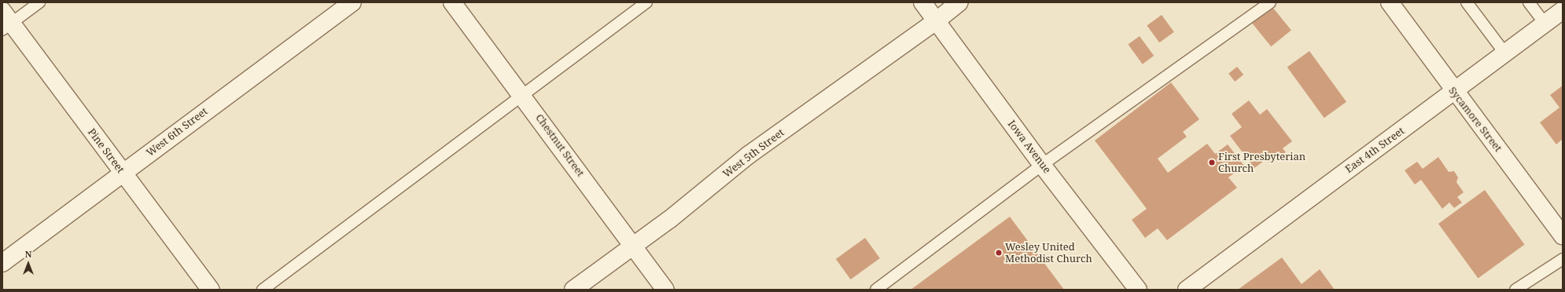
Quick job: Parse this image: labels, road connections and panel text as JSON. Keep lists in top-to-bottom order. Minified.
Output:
{"streets":{"street":["Sycamore Street","West 6th Street","Chestnut Street","Iowa Avenue","East 4th Street","Pine Street","West 5th Street"]},"crossings":[["Sycamore Street","East 4th Street"],["West 6th Street","Pine Street"],["Chestnut Street","West 5th Street"],["Iowa Avenue","West 5th Street"]],"places":["First Presbyterian Church","Wesley United Methodist Church"],"north":"top"}
